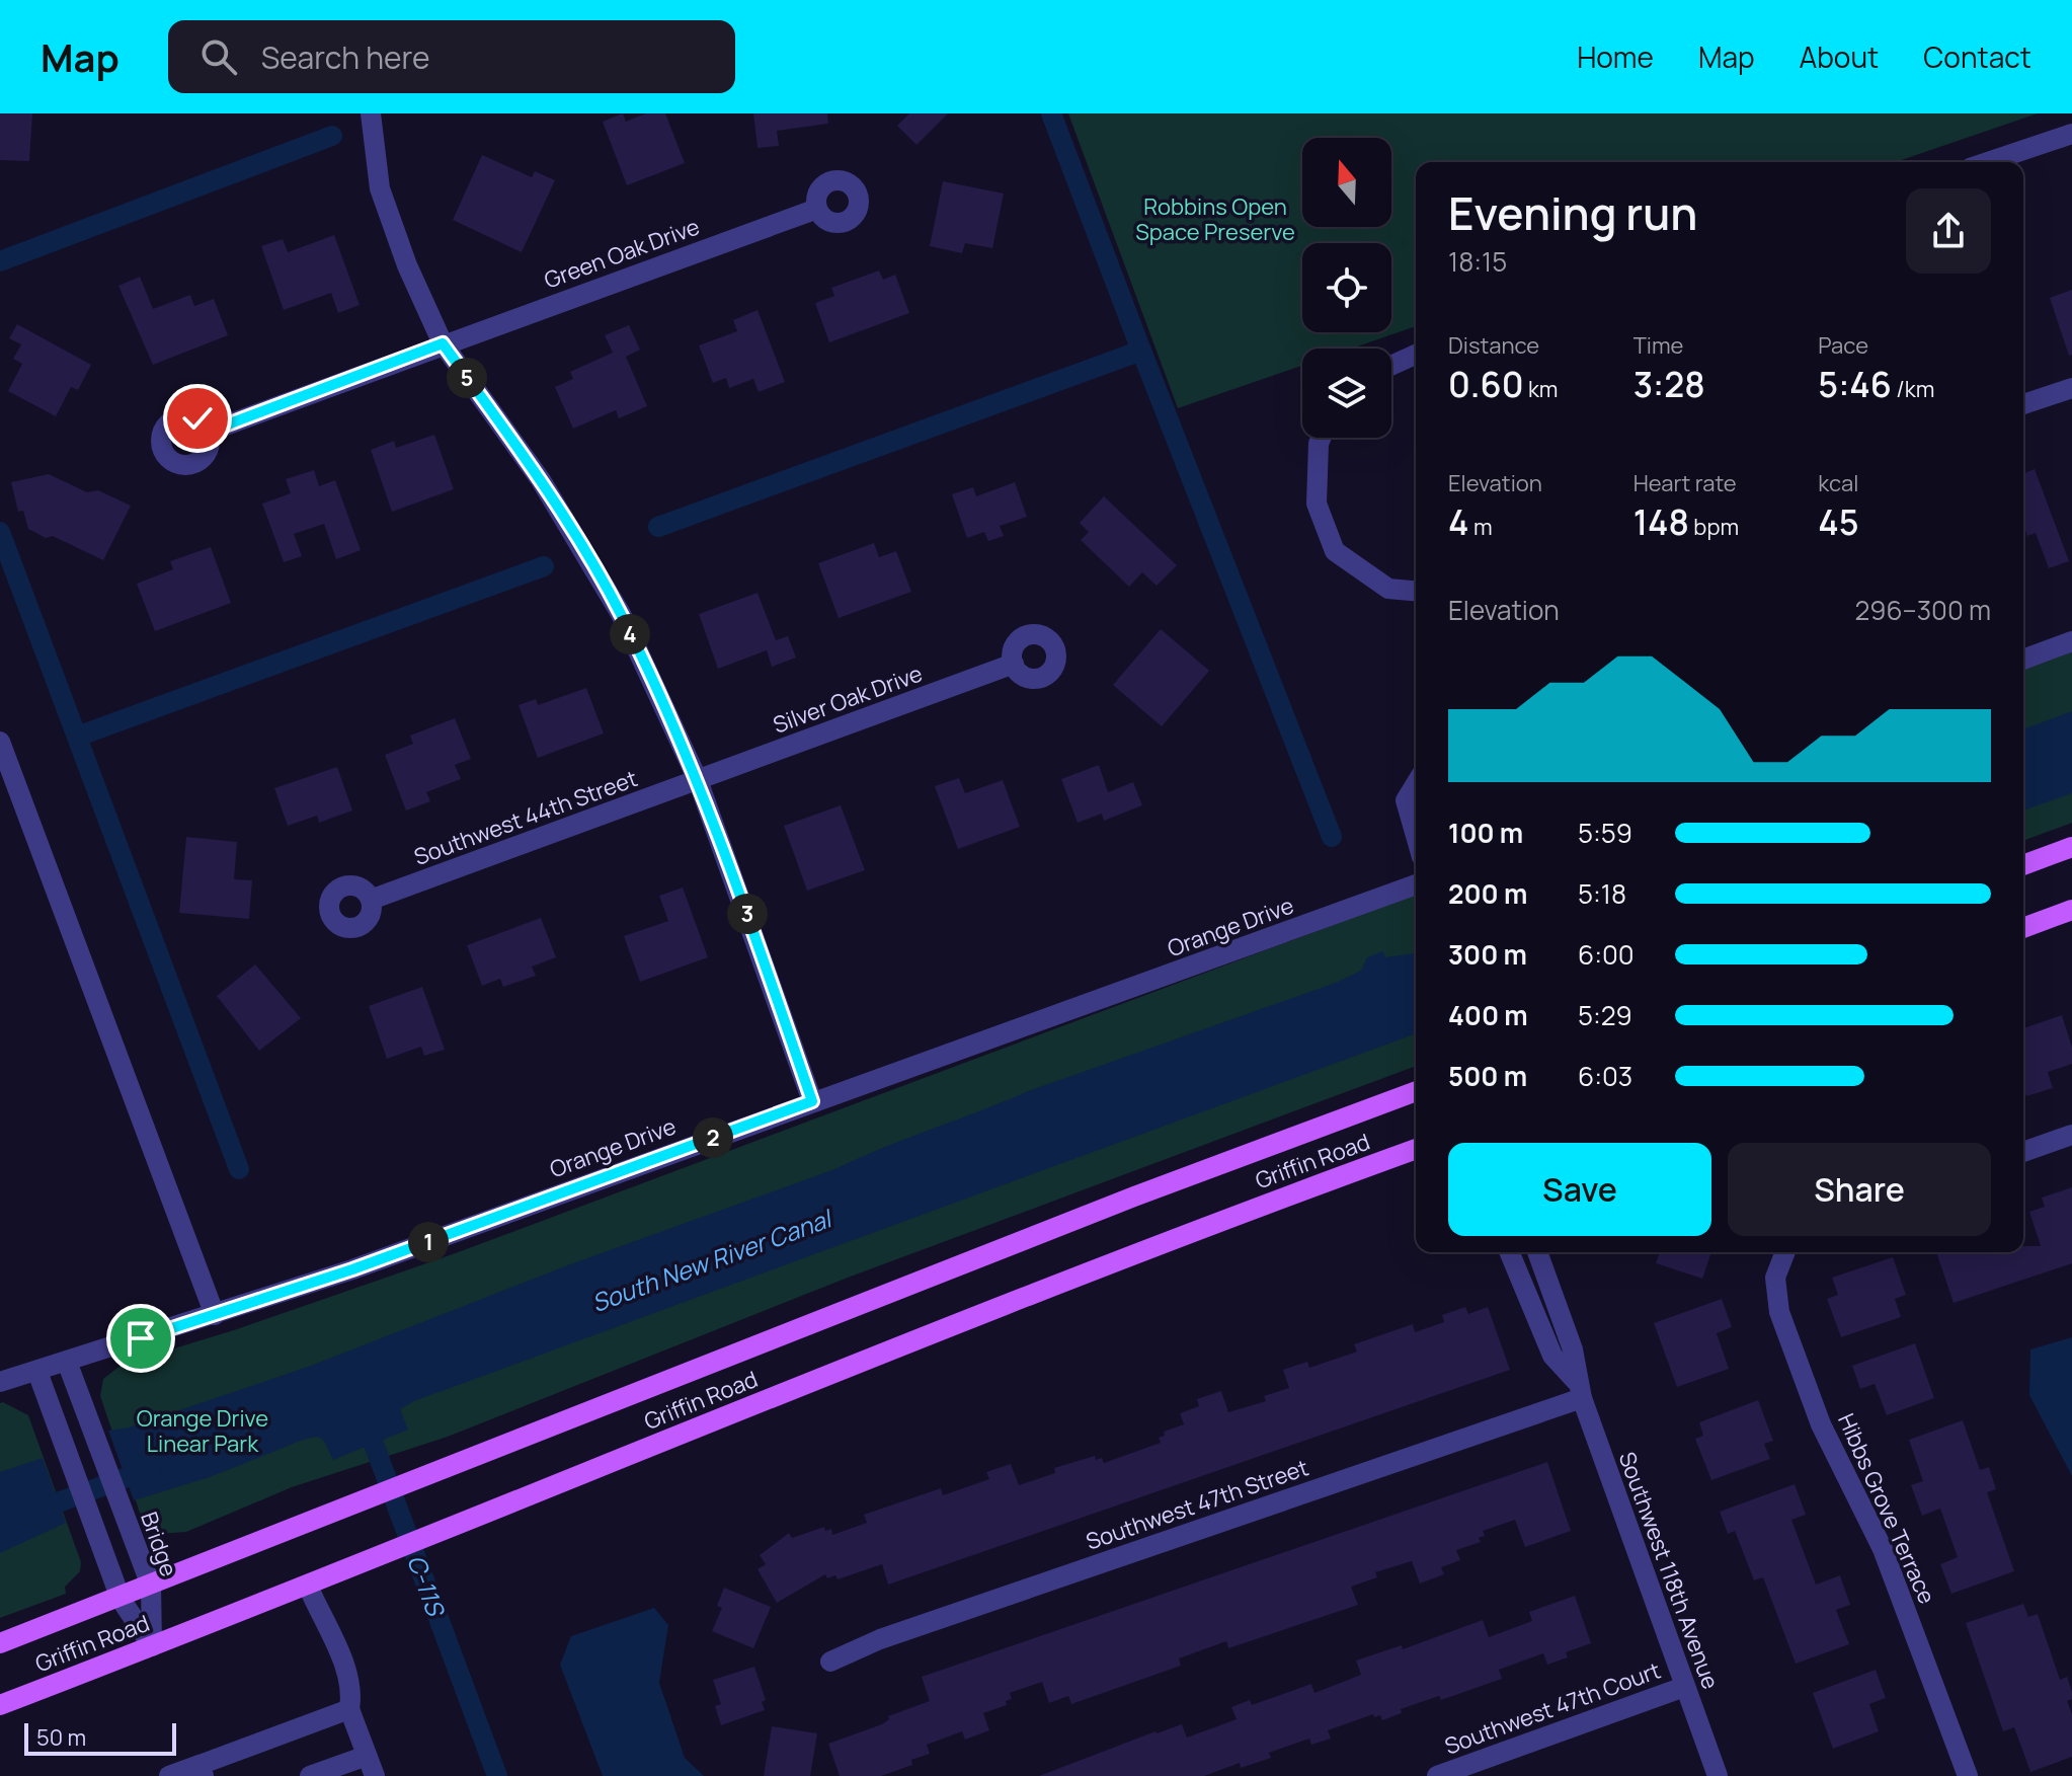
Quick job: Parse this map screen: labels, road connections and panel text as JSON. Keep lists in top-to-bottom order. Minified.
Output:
{"streets":{"main road":["Griffin Road"],"street":["Green Oak Drive","Silver Oak Drive","Southwest 44th Street","Orange Drive","Southwest 47th Street","Hibbs Grove Terrace","Bridge","Southwest 118th Avenue","Southwest 47th Court"]},"crossings":[["Silver Oak Drive","Southwest 44th Street"],["Orange Drive","Bridge"],["Griffin Road","Bridge"],["Southwest 47th Street","Southwest 118th Avenue"],["Southwest 118th Avenue","Southwest 47th Court"]],"water":["South New River Canal","C-11S"],"parks":["Robbins Open Space Preserve","Orange Drive Linear Park"],"scale_bar":"50 m","north":"top","page":{"header":"Map","search":"Search here","nav":["Home","Map","About","Contact"],"heading":["Evening run","18:15"],"stats":[["Distance","0.60 km"],["Time","3:28"],["Pace","5:46 /km"],["Elevation","4 m"],["Heart rate","148 bpm"],["kcal","45"]],"pins":["5","4","3","2","1"],"chart":["Elevation","296–300 m"],"list":[{"name":"100 m","note":"5:59"},{"name":"200 m","note":"5:18"},{"name":"300 m","note":"6:00"},{"name":"400 m","note":"5:29"},{"name":"500 m","note":"6:03"}],"buttons":["Save","Share"],"scale":"50 m"}}
